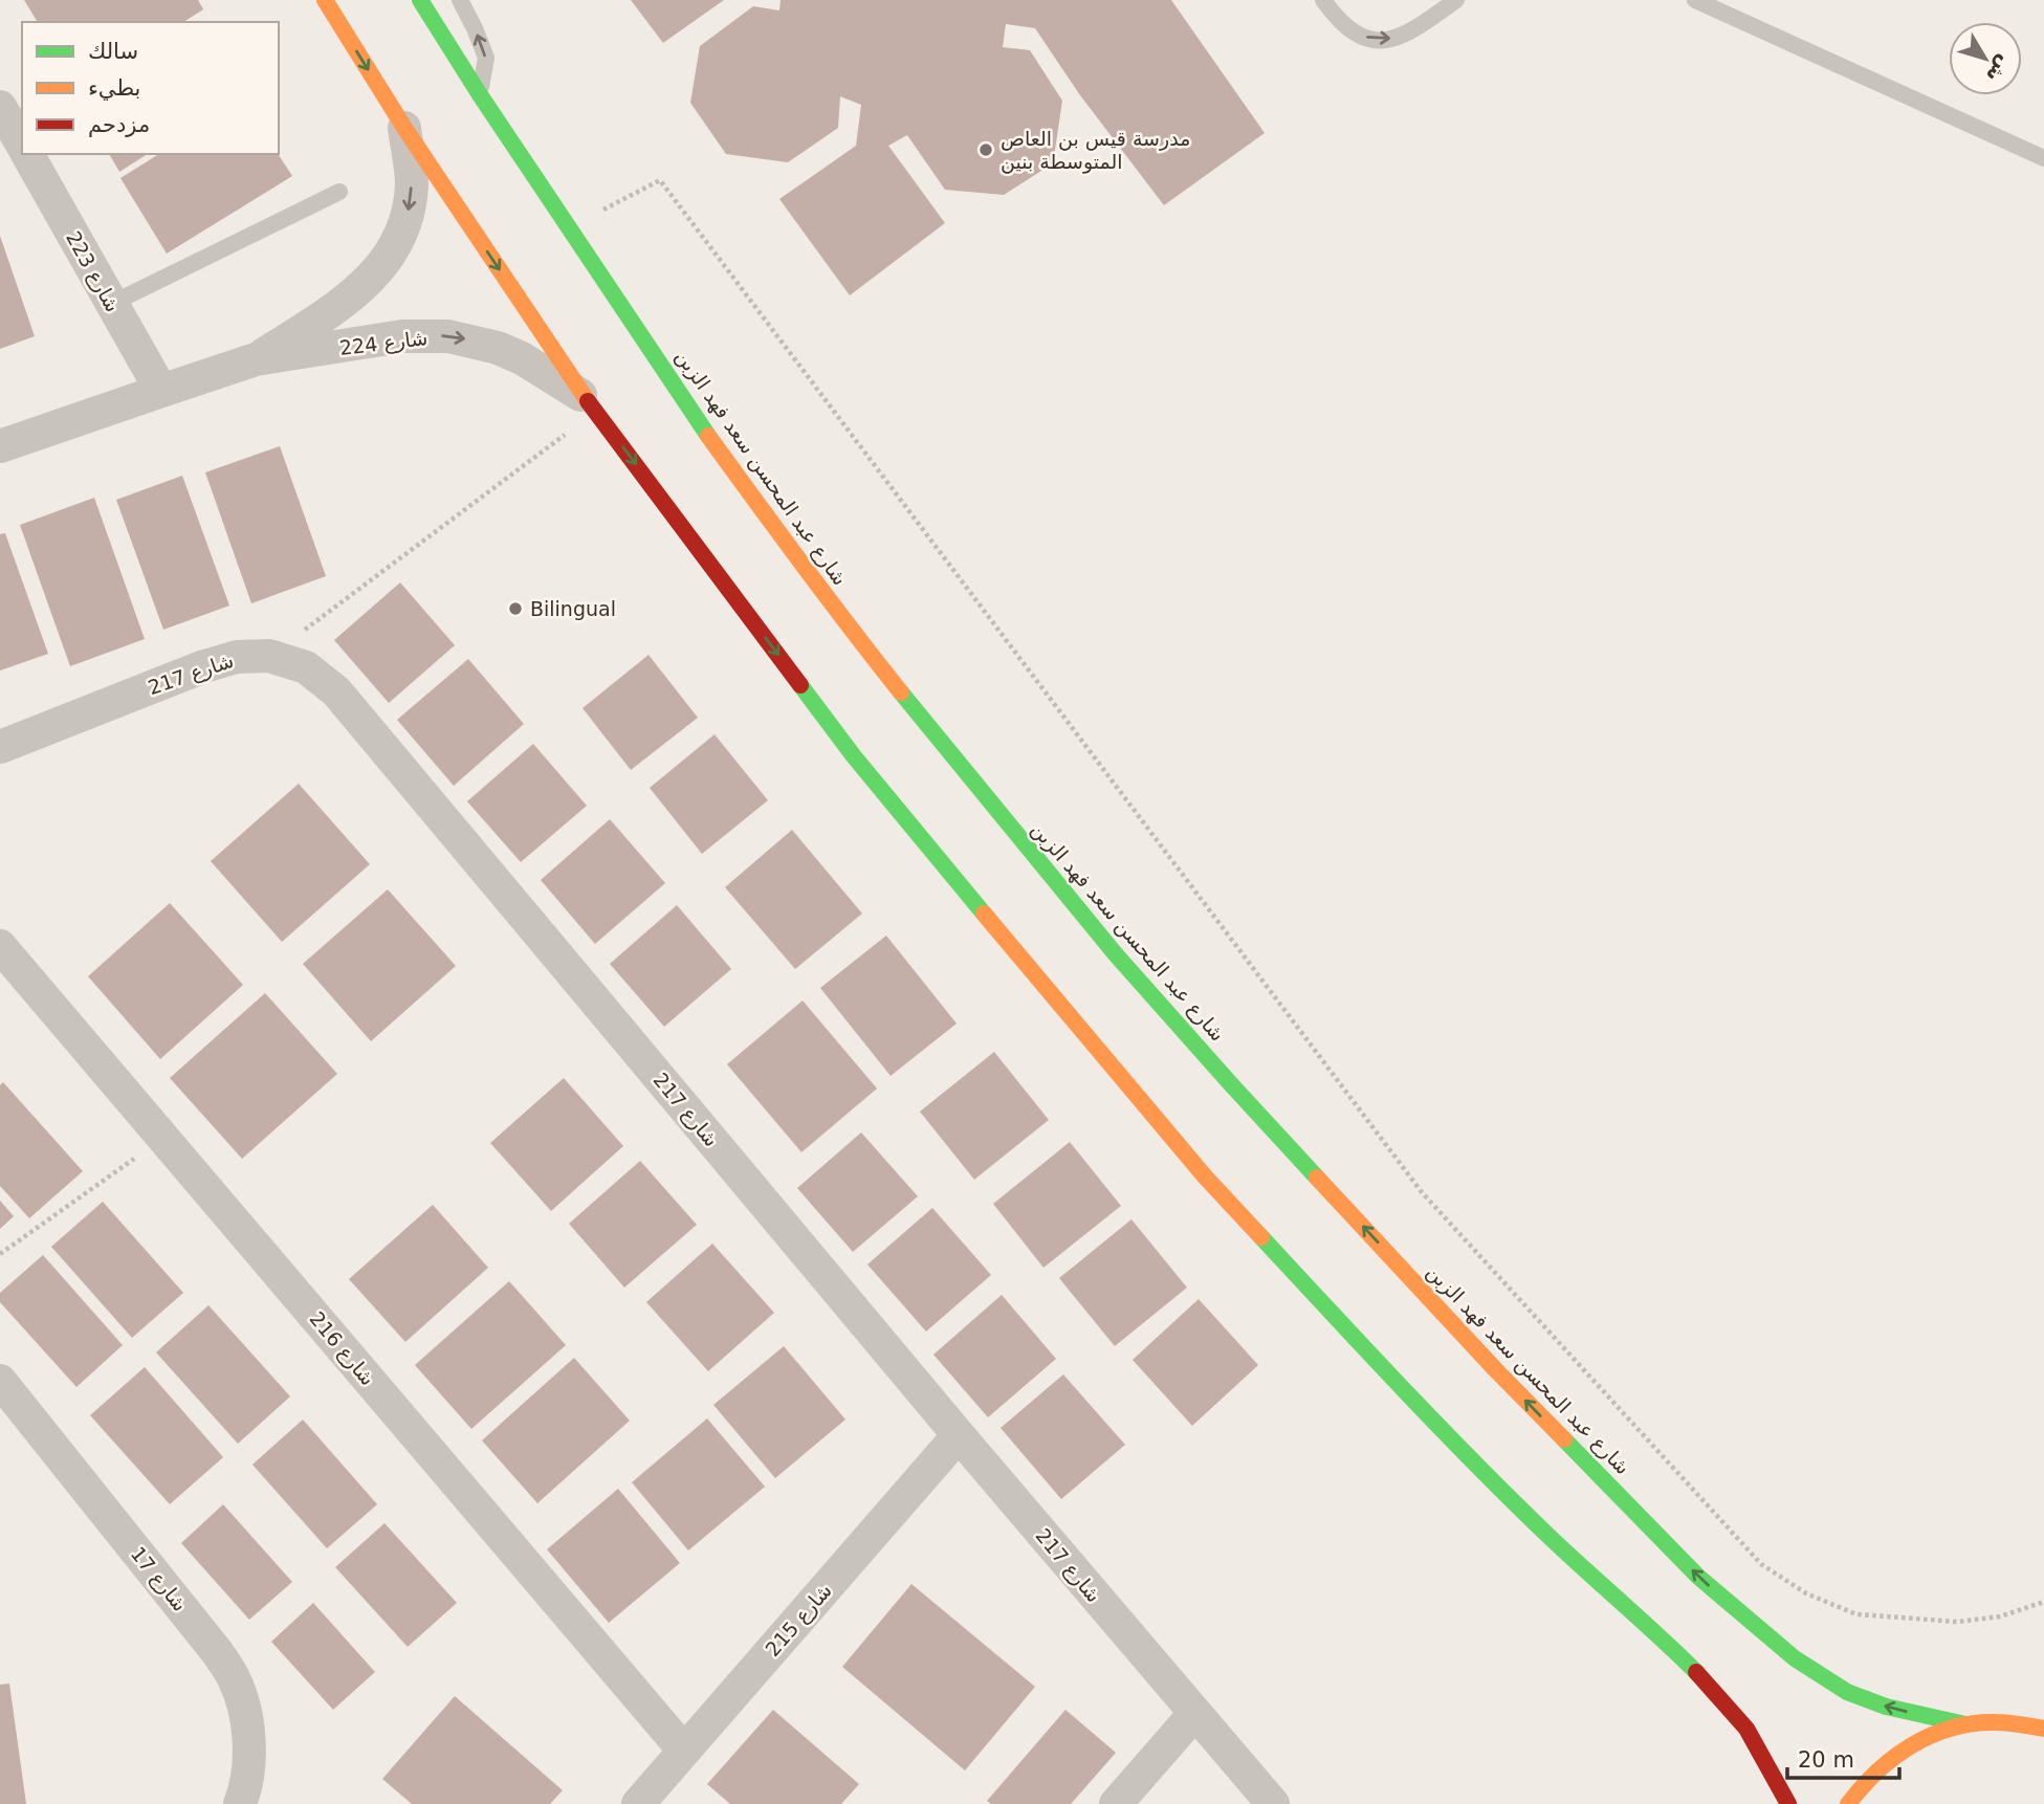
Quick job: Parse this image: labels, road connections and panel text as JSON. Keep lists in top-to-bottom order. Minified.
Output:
{"streets":{"street":["شارع 223","شارع 224","شارع عبد المحسن سعد فهد الزبن","شارع 217","شارع 216","شارع 17","شارع 215"]},"crossings":[["شارع 223","شارع 224"],["شارع 217","شارع 215"],["شارع 216","شارع 215"]],"places":["مدرسة قيس بن العاص المتوسطة بنين","Bilingual"],"legend":["سالك","بطيء","مزدحم"],"scale_bar":"20 m","north":"bottom right"}
